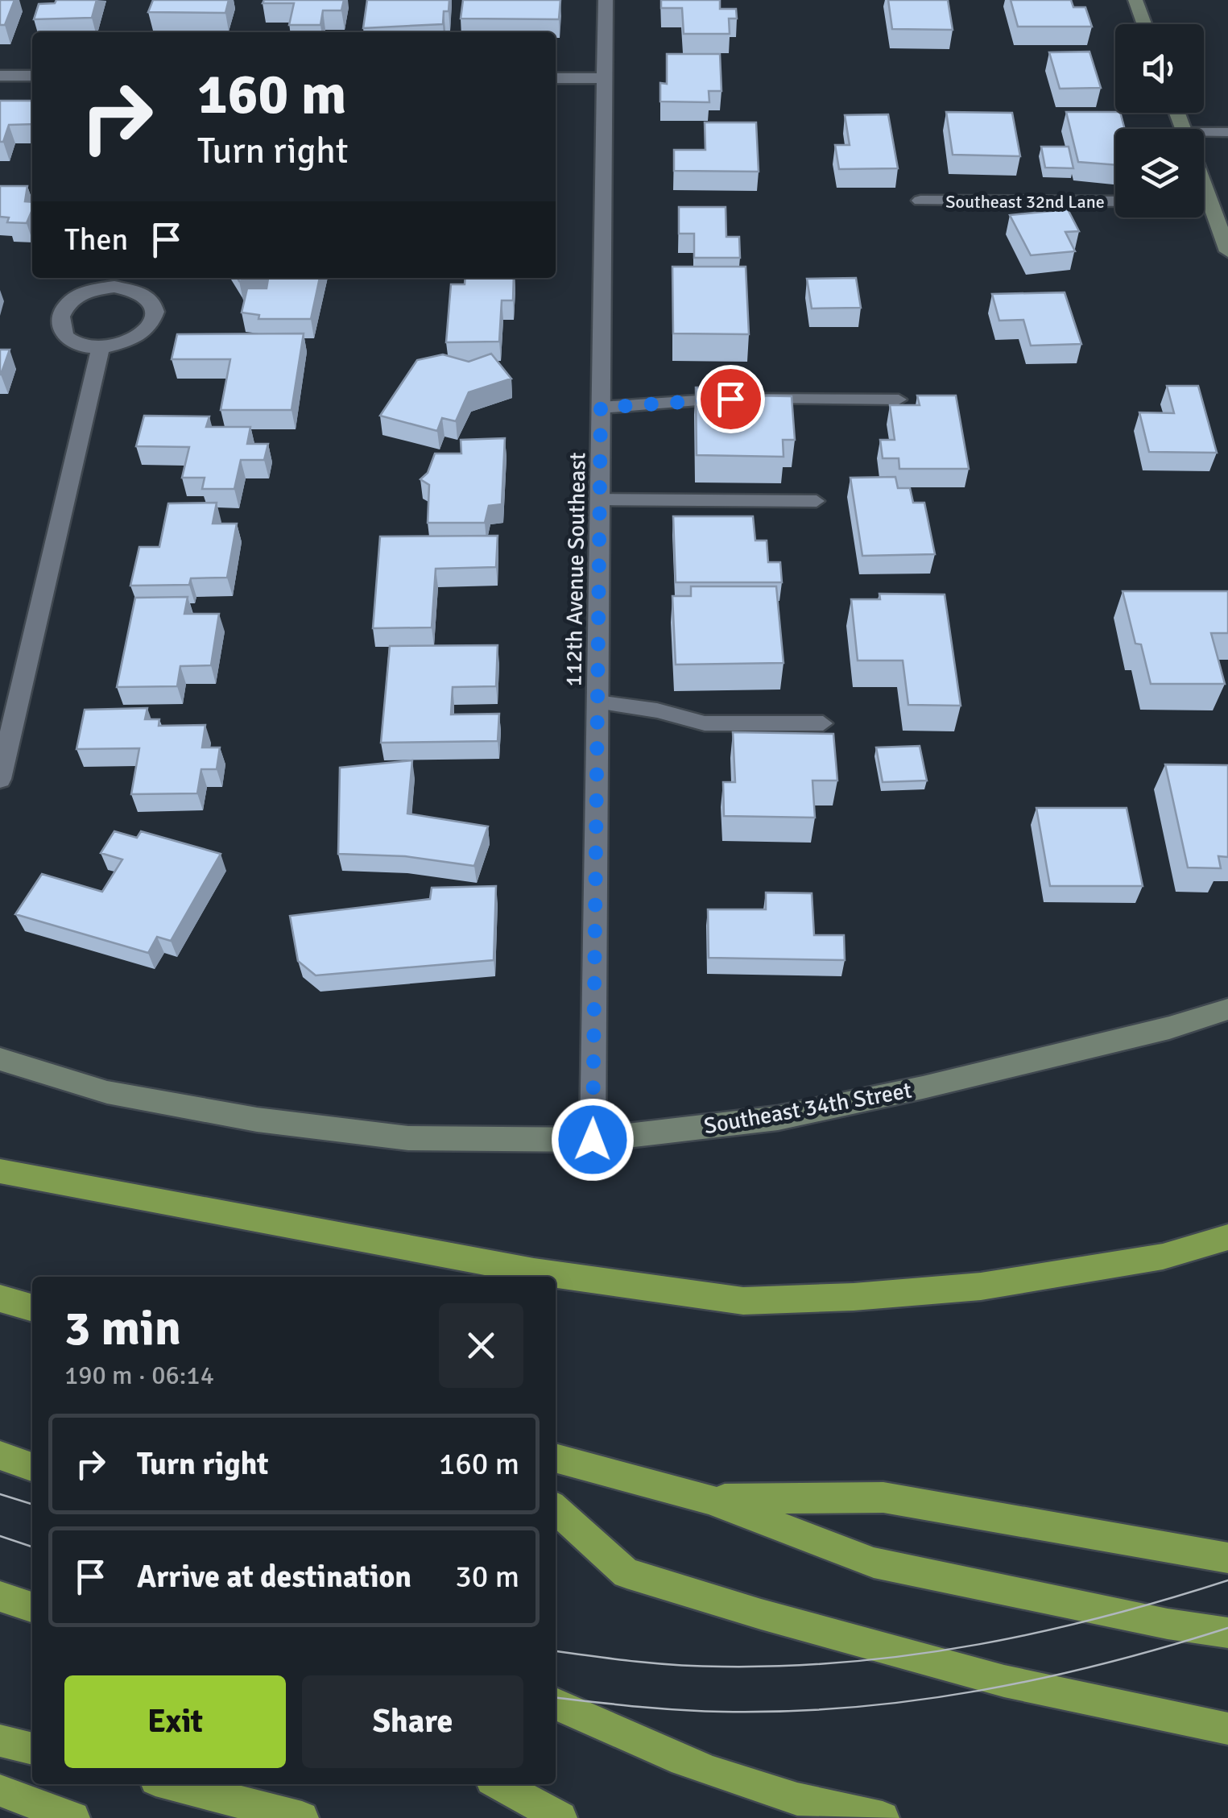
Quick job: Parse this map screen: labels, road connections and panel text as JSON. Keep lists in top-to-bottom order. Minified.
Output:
{"streets":{"street":["Southeast 32nd Lane","112th Avenue Southeast","Southeast 34th Street"]},"crossings":[["112th Avenue Southeast","Southeast 34th Street"]],"page":{"turn":["160 m","Turn right"],"then":"Then","heading":["3 min","190 m · 06:14"],"list":[{"name":"Turn right","value":"160 m"},{"name":"Arrive at destination","value":"30 m"}],"buttons":["Exit","Share"]}}
